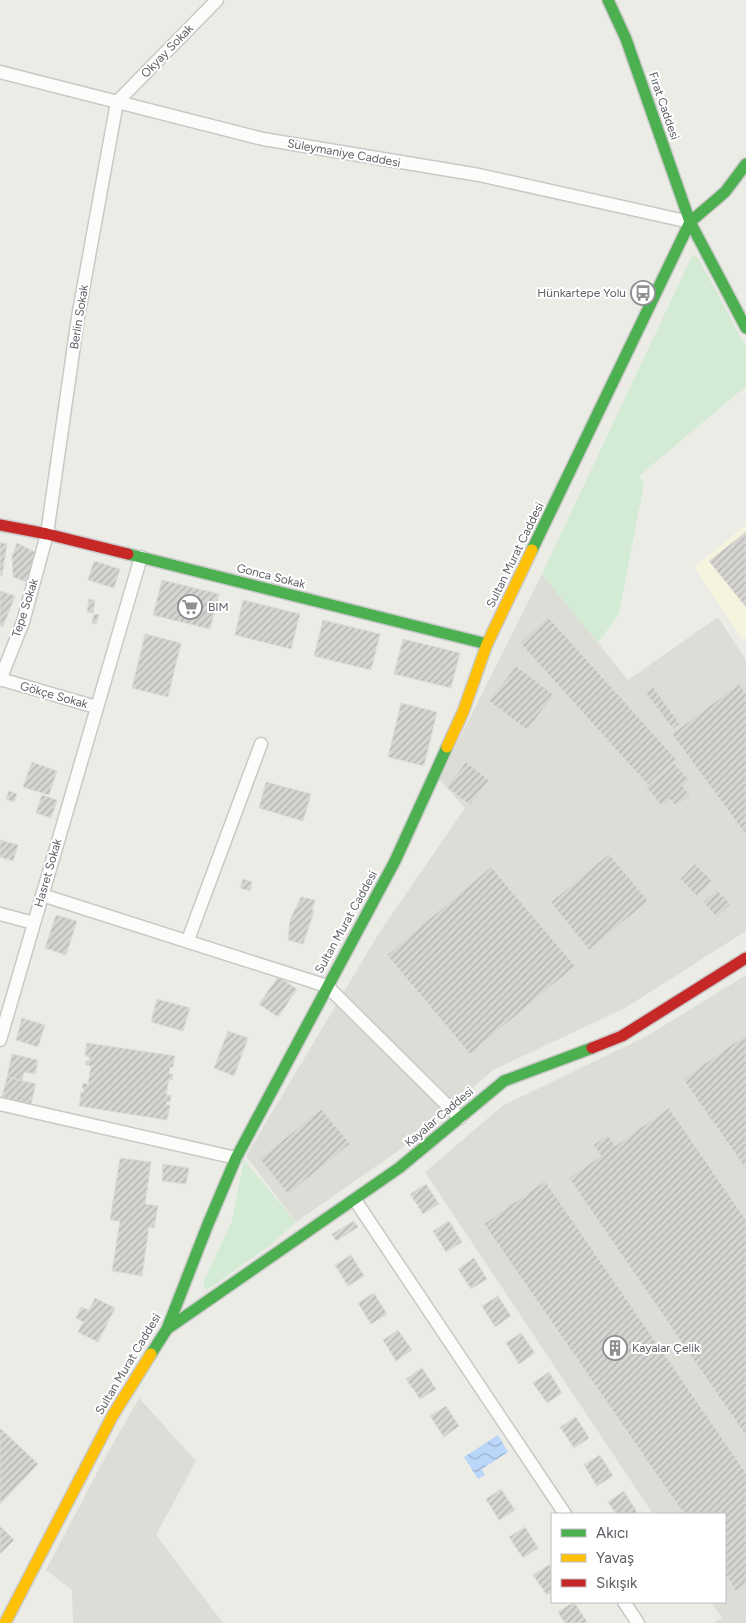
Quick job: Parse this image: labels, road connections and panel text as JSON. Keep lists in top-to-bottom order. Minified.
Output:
{"streets":{"street":["Okyay Sokak","Fırat Caddesi","Süleymaniye Caddesi","Berlin Sokak","Sultan Murat Caddesi","Gonca Sokak","Tepe Sokak","Gökçe Sokak","Hasret Sokak","Kayalar Caddesi"]},"crossings":[["Okyay Sokak","Süleymaniye Caddesi"],["Okyay Sokak","Berlin Sokak"],["Fırat Caddesi","Süleymaniye Caddesi"],["Fırat Caddesi","Sultan Murat Caddesi"],["Süleymaniye Caddesi","Berlin Sokak"],["Süleymaniye Caddesi","Sultan Murat Caddesi"],["Berlin Sokak","Gonca Sokak"],["Berlin Sokak","Tepe Sokak"],["Sultan Murat Caddesi","Gonca Sokak"],["Sultan Murat Caddesi","Kayalar Caddesi"],["Gonca Sokak","Tepe Sokak"],["Gonca Sokak","Hasret Sokak"],["Tepe Sokak","Gökçe Sokak"],["Gökçe Sokak","Hasret Sokak"]],"places":{"bus stop":["Hünkartepe Yolu"],"supermarket":["BIM"],"building":["Kayalar Çelik"]},"legend":["Akıcı","Yavaş","Sıkışık"]}
